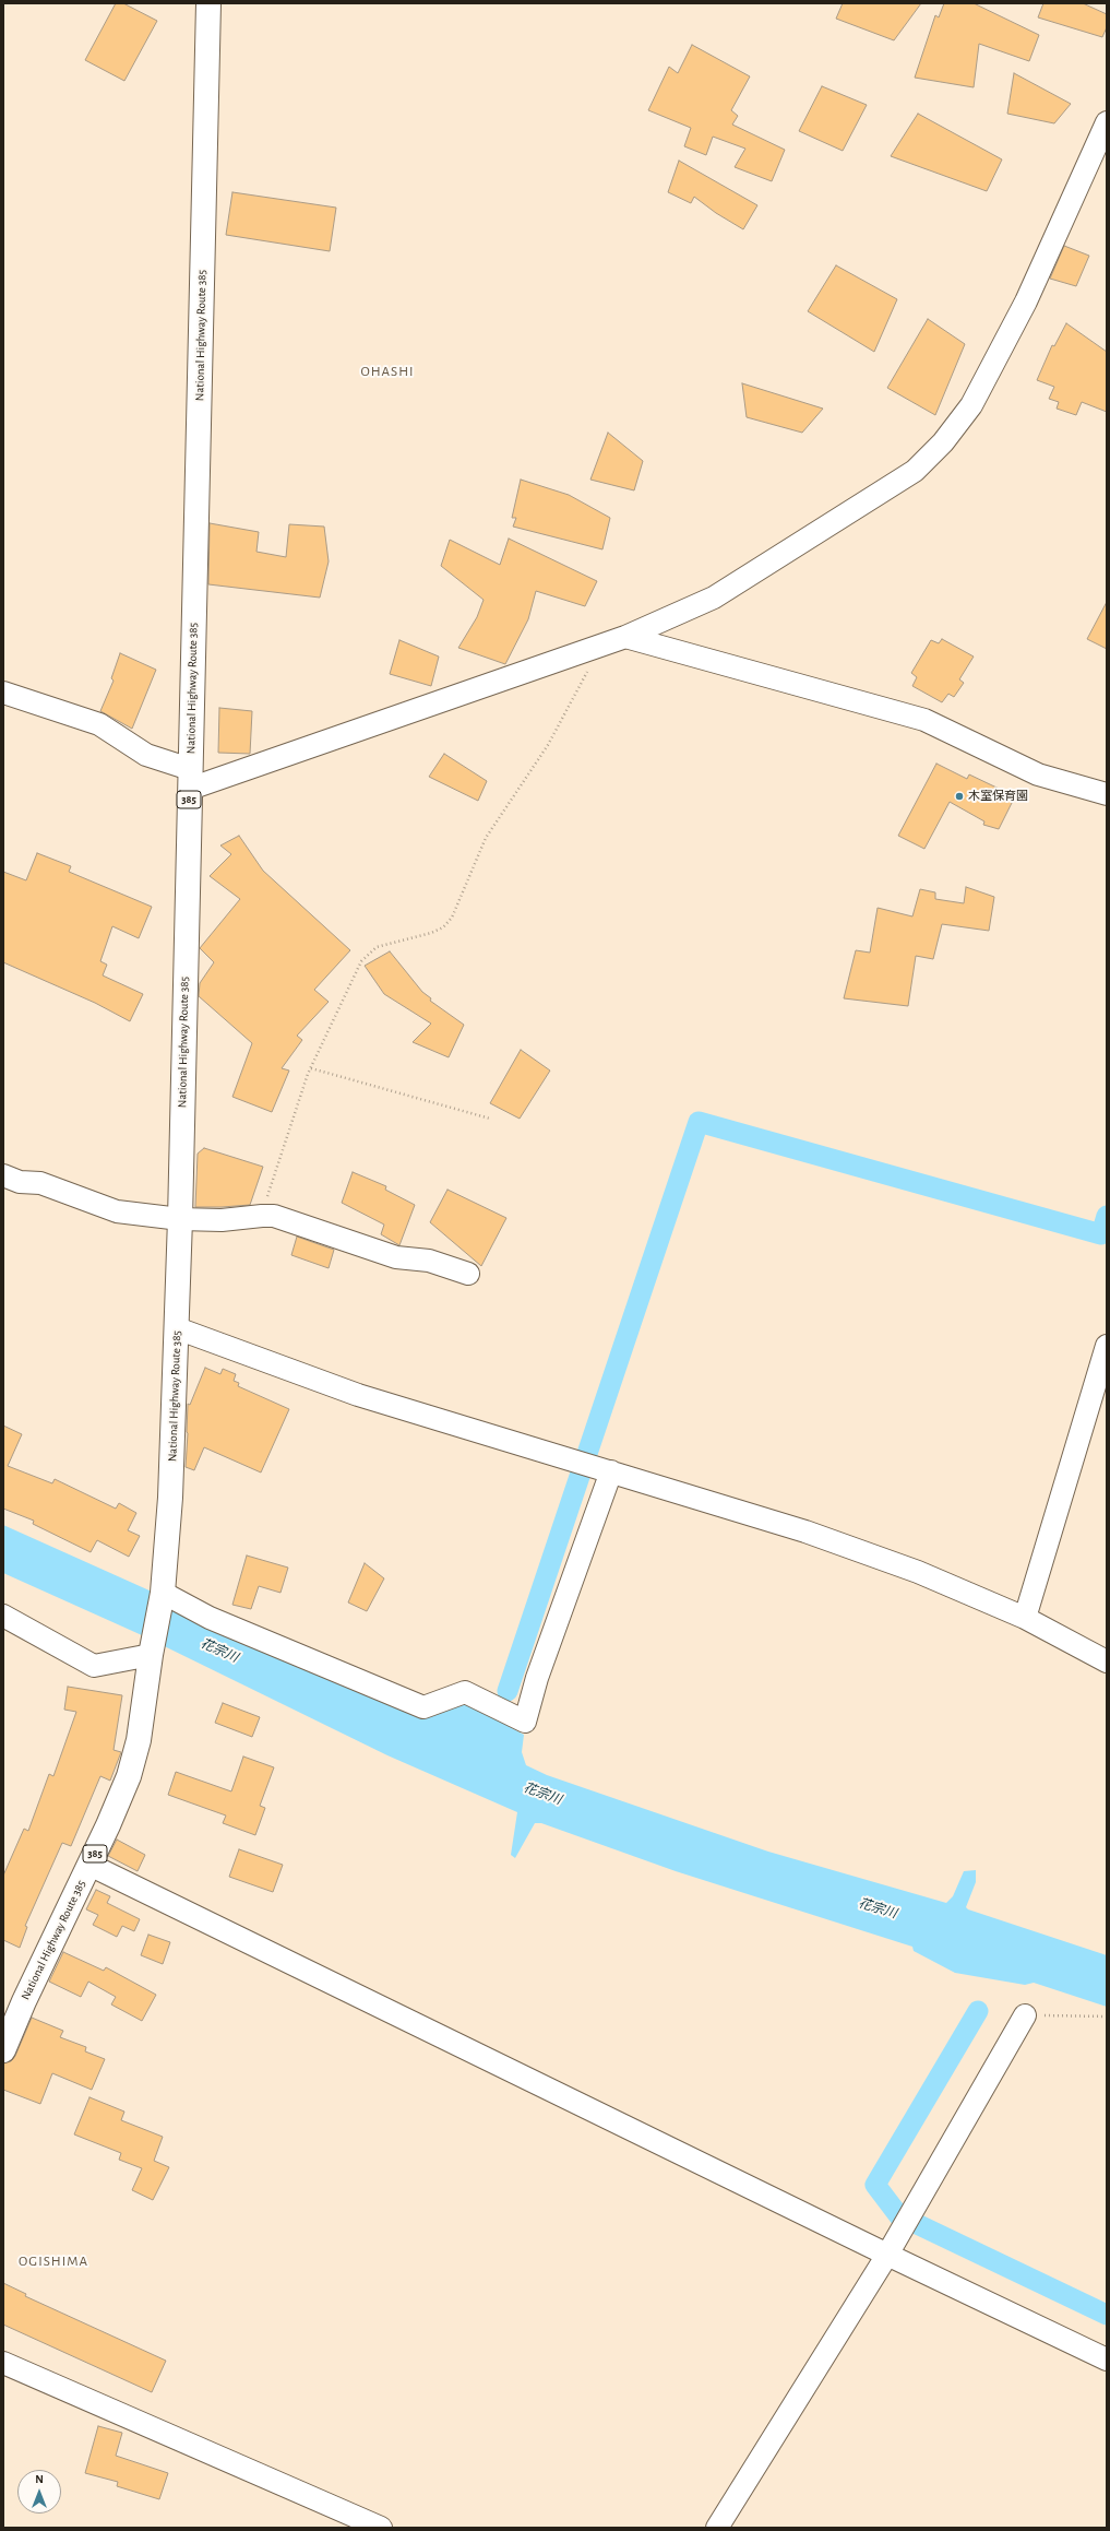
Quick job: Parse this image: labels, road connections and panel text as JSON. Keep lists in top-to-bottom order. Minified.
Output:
{"streets":{"highway":["National Highway Route 385","385"]},"districts":["OHASHI","OGISHIMA"],"water":["花宗川"],"places":["木室保育園"],"north":"top"}
